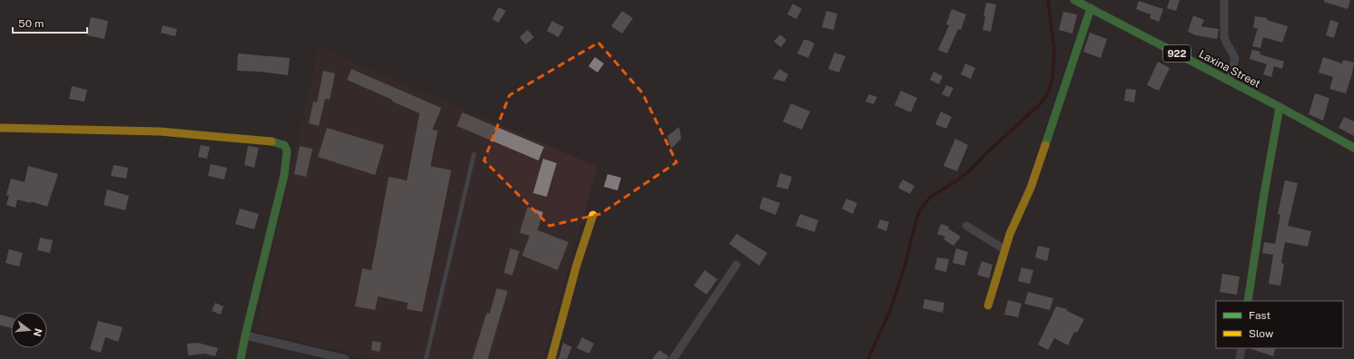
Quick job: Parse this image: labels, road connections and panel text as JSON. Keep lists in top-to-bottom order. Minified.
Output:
{"streets":{"street":["922","Laxina Street"]},"crossings":[["922","Laxina Street"]],"legend":["Fast","Slow"],"scale_bar":"50 m","north":"right"}
